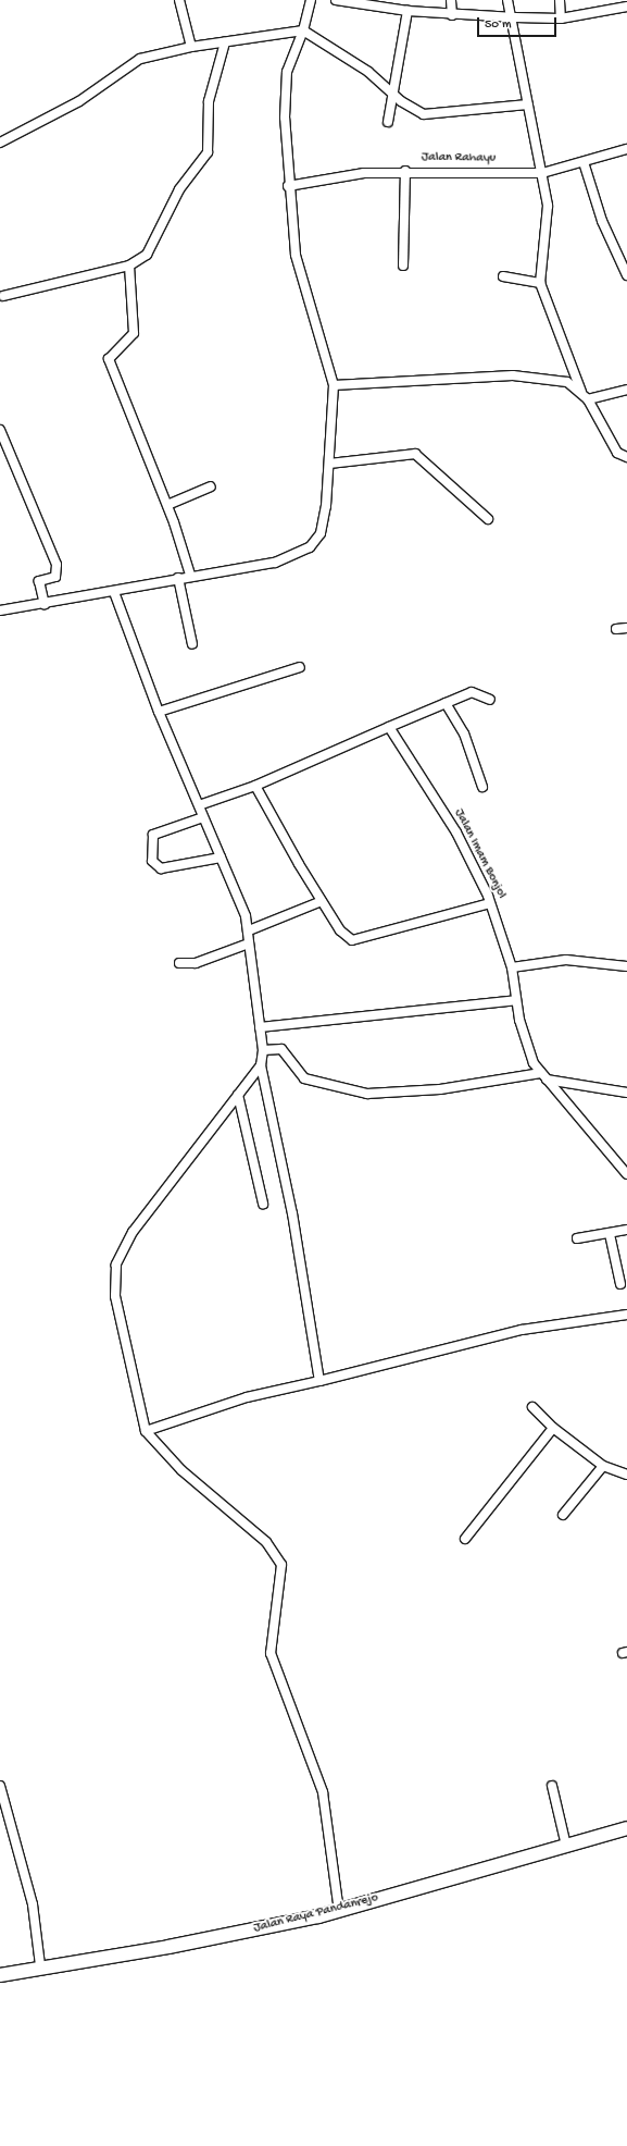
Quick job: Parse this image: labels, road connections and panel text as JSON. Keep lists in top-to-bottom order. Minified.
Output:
{"streets":{"main road":["Jalan Raya Pandanrejo"],"street":["Jalan Rahayu","Jalan Imam Bonjol"]},"scale_bar":"50 m"}
